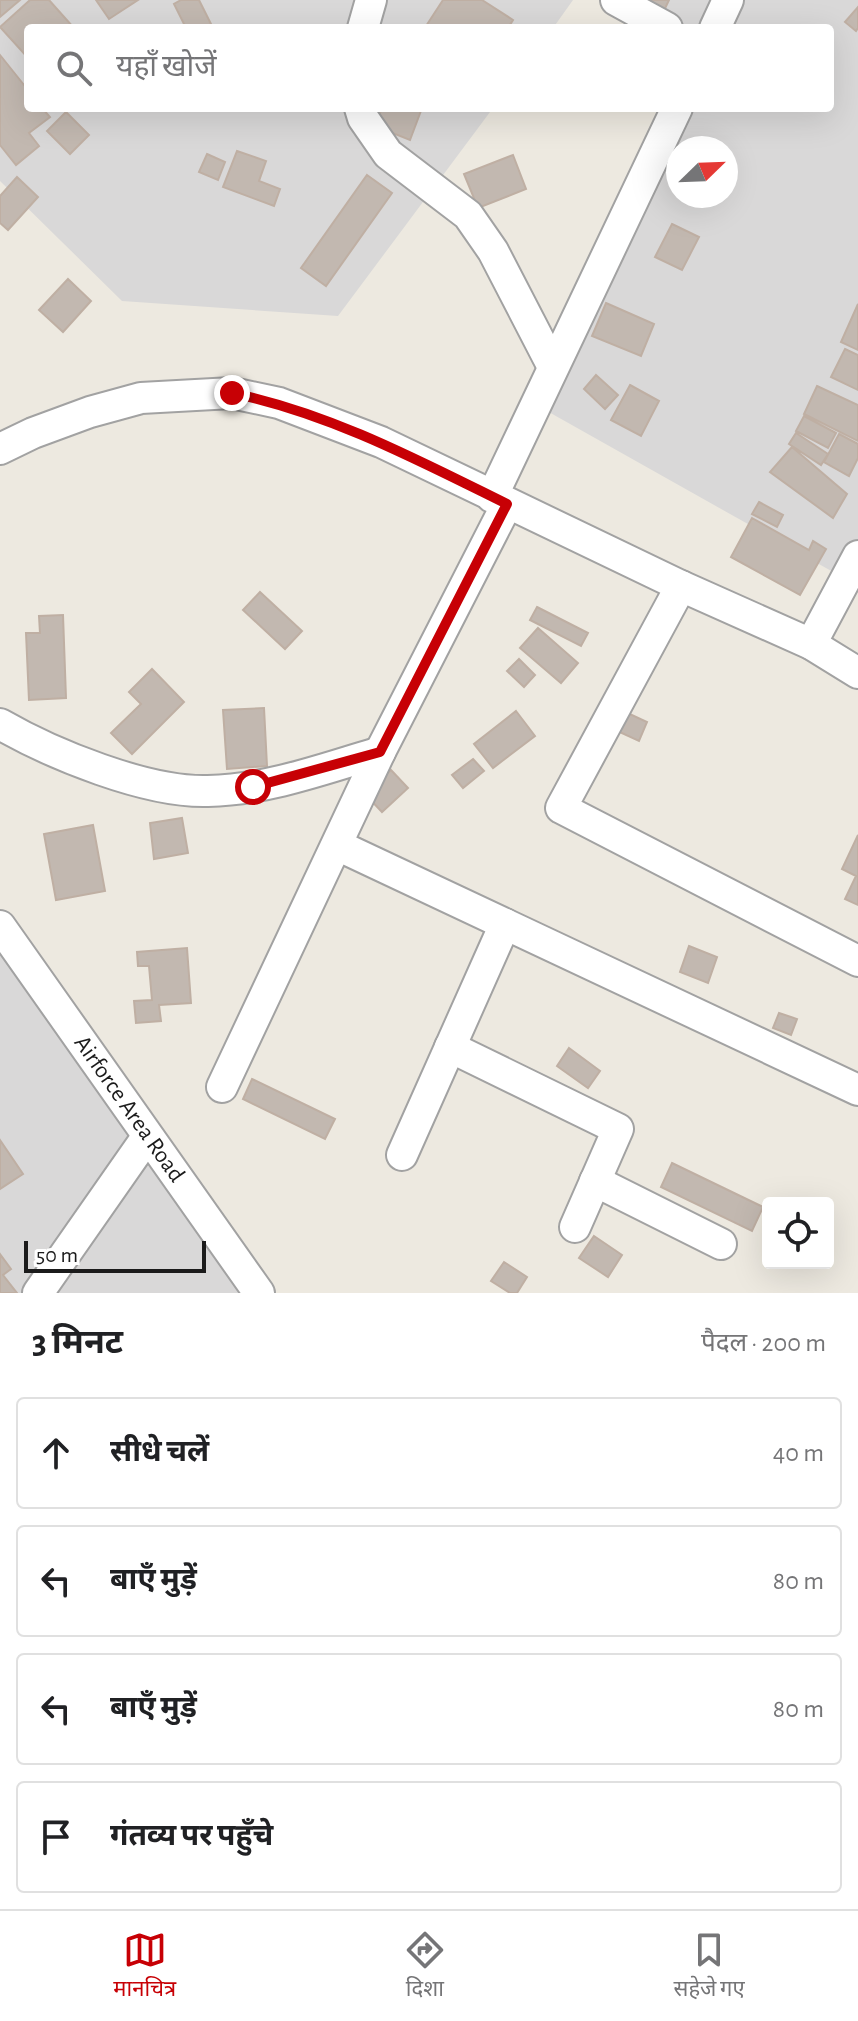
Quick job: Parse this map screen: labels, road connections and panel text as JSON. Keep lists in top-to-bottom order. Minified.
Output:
{"streets":{"street":["Airforce Area Road"]},"scale_bar":"50 m","north":"top right","page":{"search":"यहाँ खोजें","scale":"50 m","heading":["3 मिनट","पैदल · 200 m"],"list":[["सीधे चलें","40 m"],["बाएँ मुड़ें","80 m"],["बाएँ मुड़ें","80 m"],"गंतव्य पर पहुँचे"],"nav":["मानचित्र","दिशा","सहेजे गए"]}}
